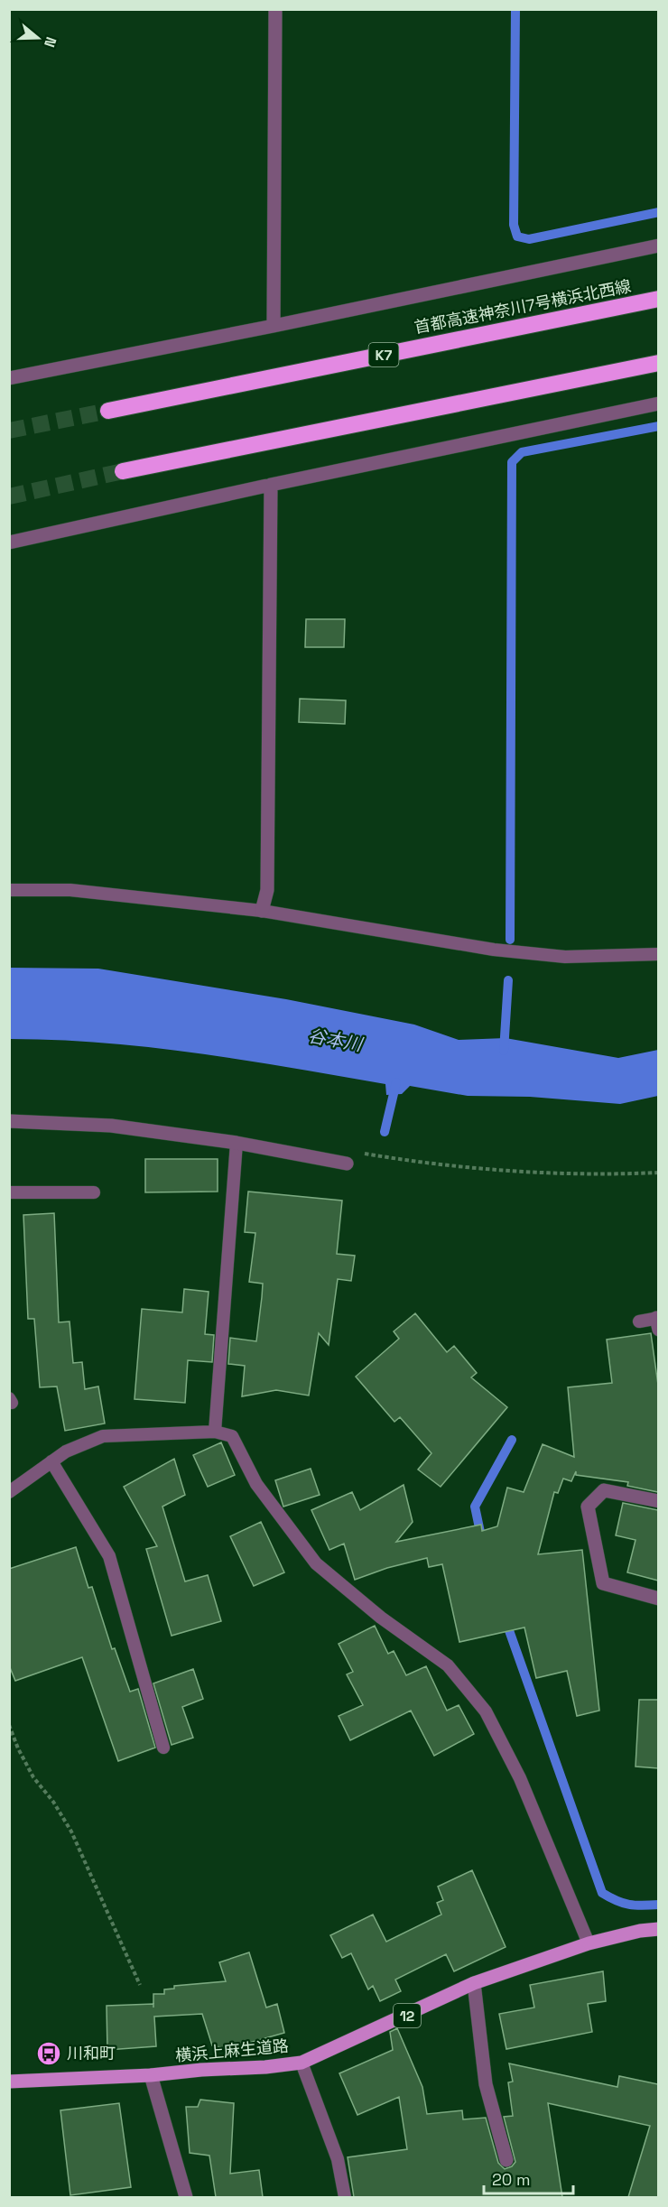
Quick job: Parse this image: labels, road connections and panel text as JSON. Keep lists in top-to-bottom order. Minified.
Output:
{"streets":{"highway":["首都高速神奈川7号横浜北西線","K7"],"main road":["12","横浜上麻生道路"]},"water":["谷本川"],"places":{"bus stop":["川和町"]},"scale_bar":"20 m","north":"right"}
